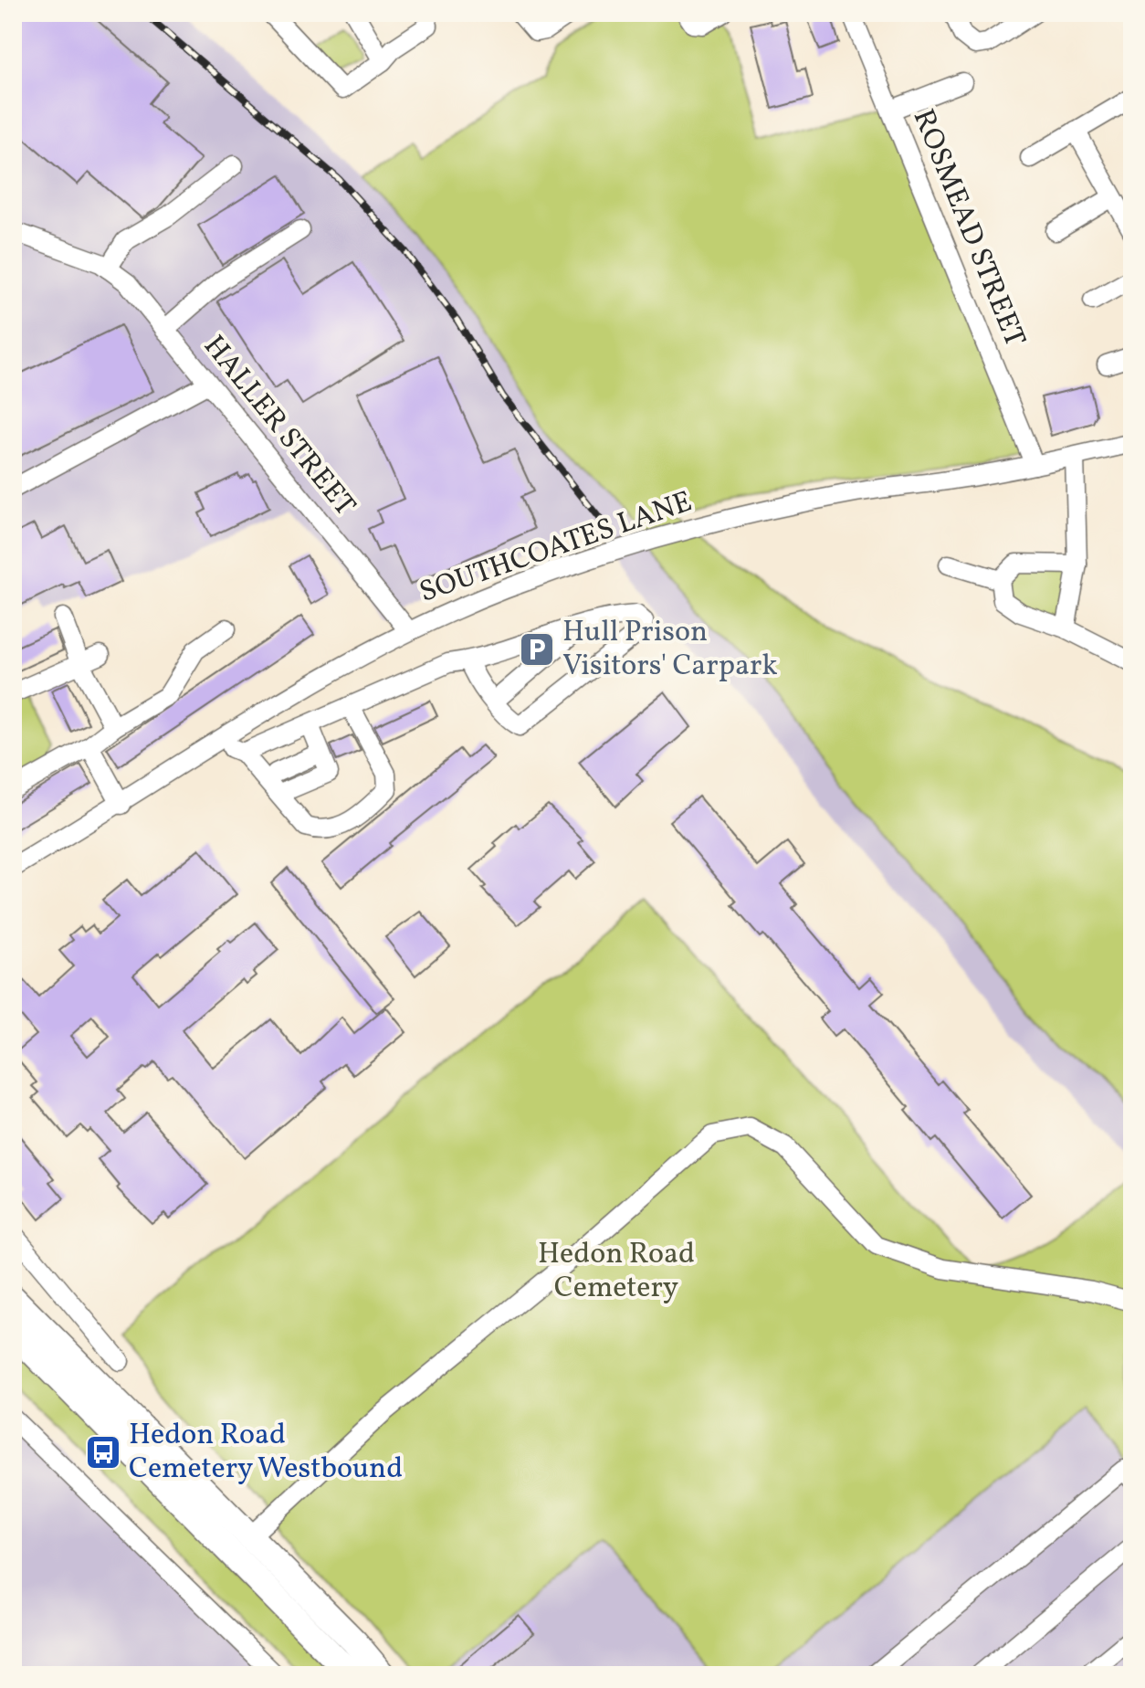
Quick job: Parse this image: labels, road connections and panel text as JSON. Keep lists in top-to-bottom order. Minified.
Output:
{"streets":{"street":["ROSMEAD STREET","HALLER STREET","SOUTHCOATES LANE"]},"crossings":[["ROSMEAD STREET","SOUTHCOATES LANE"],["HALLER STREET","SOUTHCOATES LANE"]],"parks":["Hedon Road Cemetery"],"places":{"parking":["Hull Prison Visitors' Carpark"],"bus stop":["Hedon Road Cemetery Westbound"]}}
